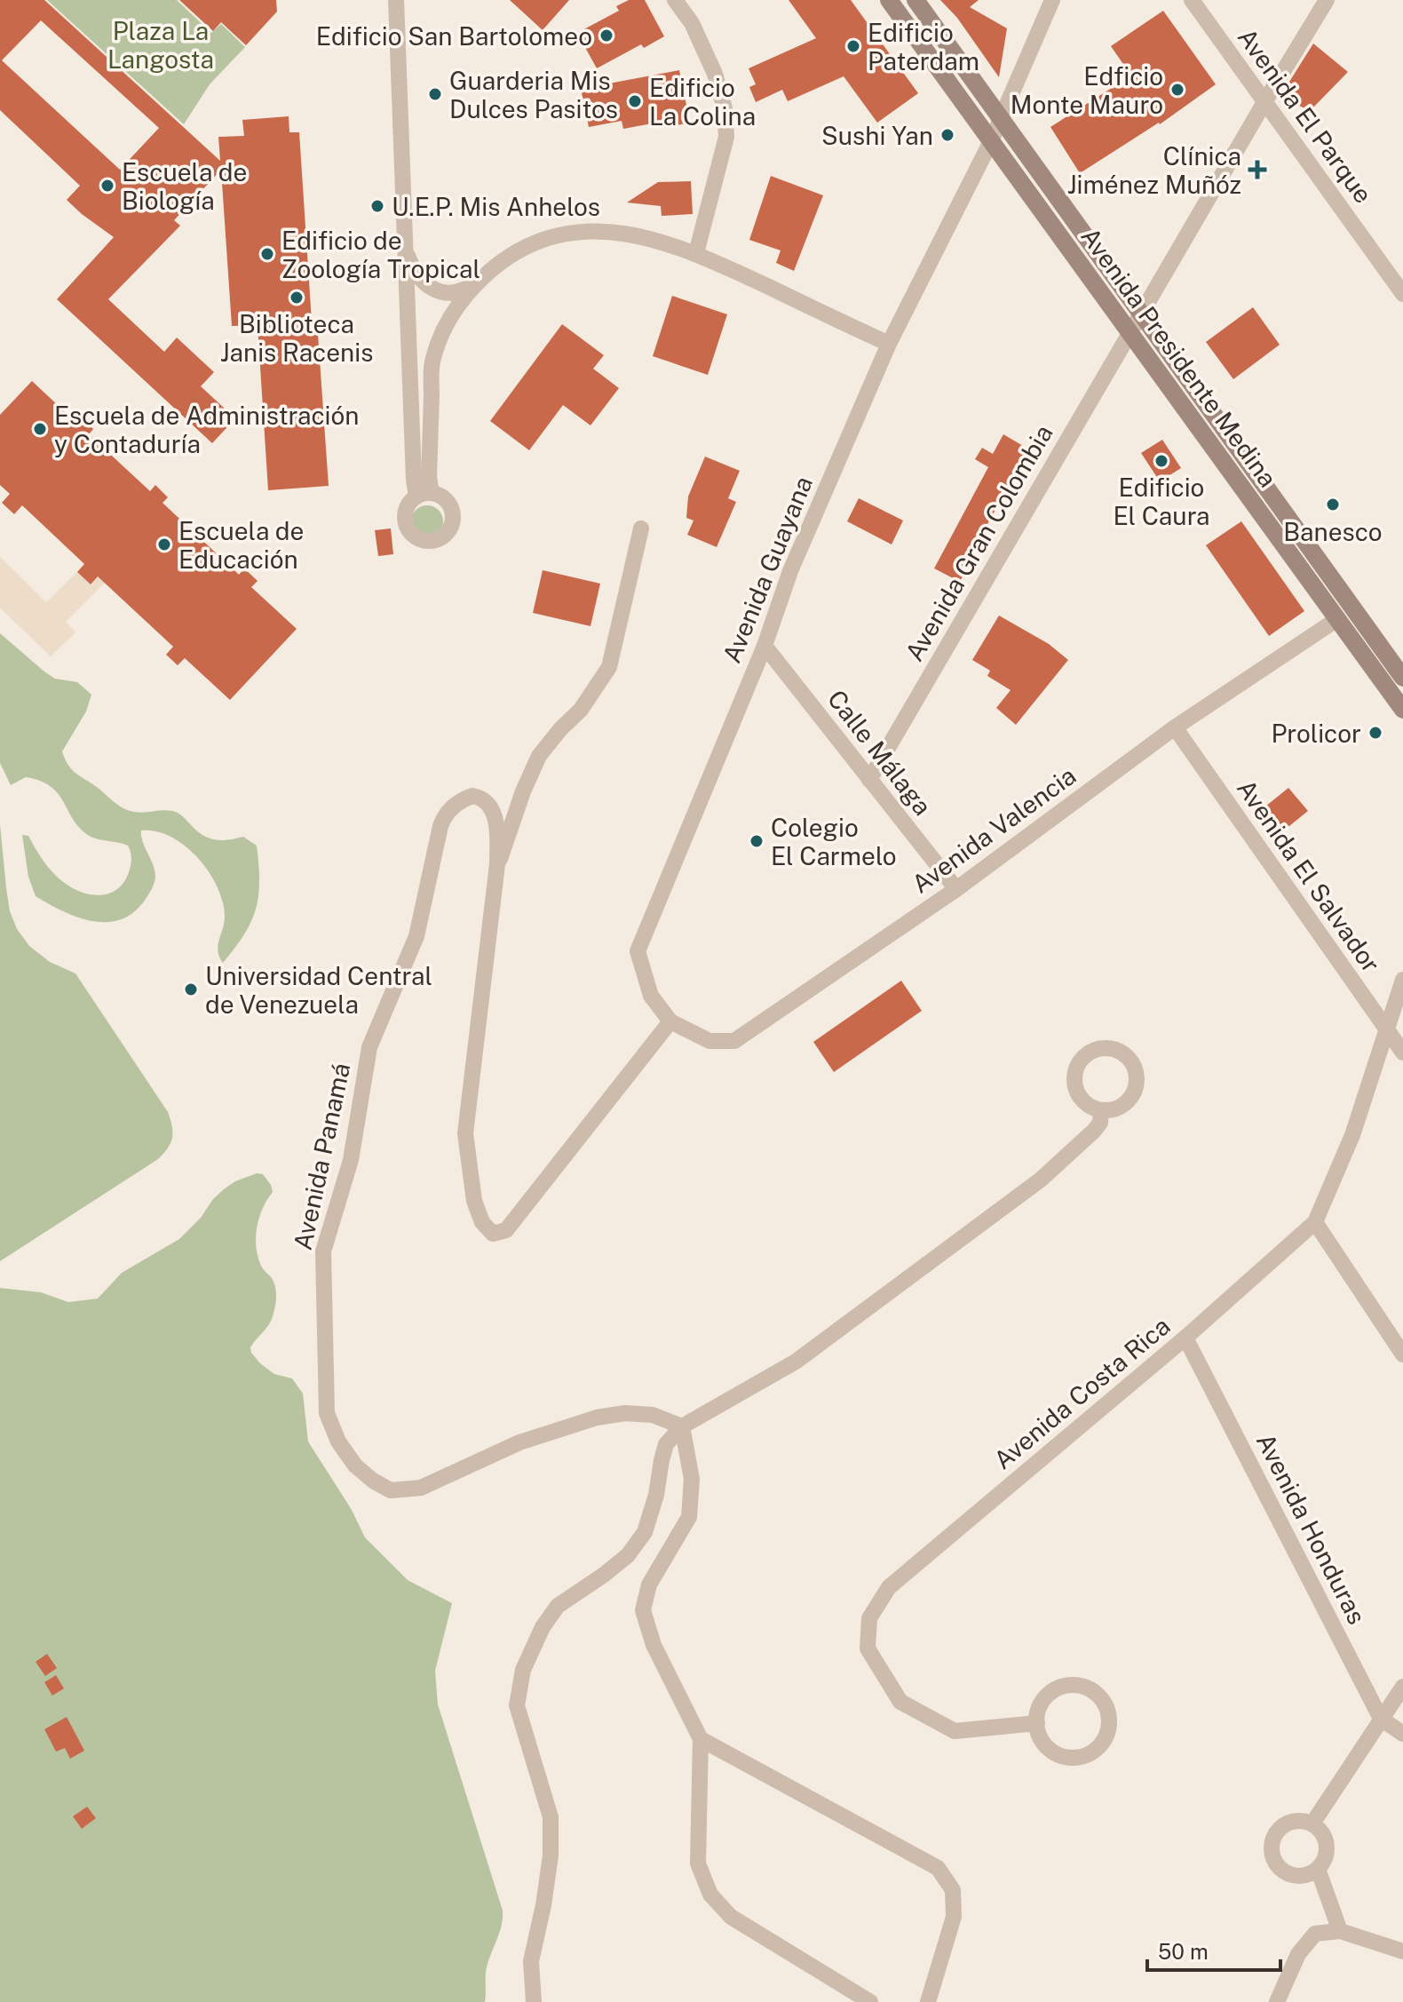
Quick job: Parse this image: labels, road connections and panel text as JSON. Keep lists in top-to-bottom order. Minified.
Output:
{"streets":{"street":["Avenida El Parque","Avenida Presidente Medina","Avenida Gran Colombia","Avenida Guayana","Calle Málaga","Avenida Valencia","Avenida El Salvador","Avenida Panamá","Avenida Costa Rica","Avenida Honduras"]},"crossings":[["Avenida Presidente Medina","Avenida Gran Colombia"],["Avenida Presidente Medina","Avenida Guayana"],["Avenida Presidente Medina","Avenida Valencia"],["Avenida Gran Colombia","Calle Málaga"],["Avenida Guayana","Calle Málaga"],["Avenida Guayana","Avenida Valencia"],["Avenida Guayana","Avenida Panamá"],["Calle Málaga","Avenida Valencia"],["Avenida Valencia","Avenida El Salvador"],["Avenida Valencia","Avenida Panamá"],["Avenida El Salvador","Avenida Costa Rica"],["Avenida Costa Rica","Avenida Honduras"]],"parks":["Plaza La Langosta"],"places":{"other":["Edificio San Bartolomeo","Edificio Paterdam","Edficio Monte Mauro","Guarderia Mis Dulces Pasitos","Edificio La Colina","Sushi Yan","Escuela de Biología","U.E.P. Mis Anhelos","Edificio de Zoología Tropical","Biblioteca Janis Racenis","Escuela de Administración y Contaduría","Edificio El Caura","Banesco","Escuela de Educación","Prolicor","Colegio El Carmelo","Universidad Central de Venezuela"],"health":["Clínica Jiménez Muñóz"]},"scale_bar":"50 m"}
